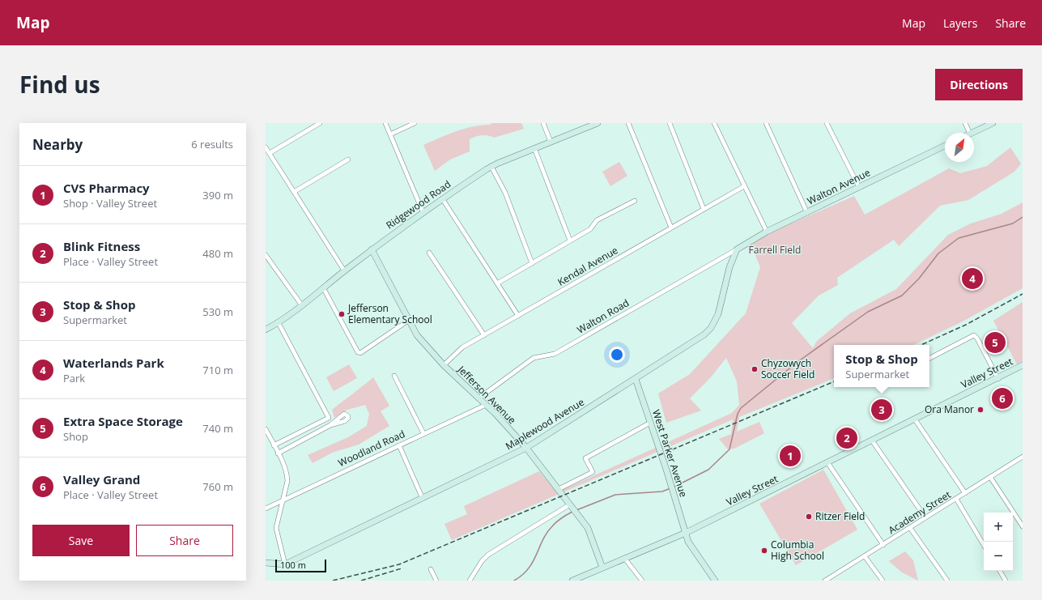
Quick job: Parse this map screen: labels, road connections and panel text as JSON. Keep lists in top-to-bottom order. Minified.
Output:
{"streets":{"street":["Walton Avenue","Ridgewood Road","Kendal Avenue","Walton Road","Valley Street","Jefferson Avenue","Maplewood Avenue","Woodland Road","West Parker Avenue","Academy Street"]},"crossings":[["Walton Avenue","Walton Road"],["Walton Avenue","Maplewood Avenue"],["Ridgewood Road","Jefferson Avenue"],["Kendal Avenue","Jefferson Avenue"],["Walton Road","Jefferson Avenue"],["Walton Road","Maplewood Avenue"],["Valley Street","Jefferson Avenue"],["Valley Street","West Parker Avenue"],["Jefferson Avenue","Maplewood Avenue"],["Jefferson Avenue","Woodland Road"],["Maplewood Avenue","West Parker Avenue"]],"parks":["Farrell Field"],"places":["Jefferson Elementary School","Chyzowych Soccer Field","Ora Manor","Ritzer Field","Columbia High School"],"scale_bar":"100 m","north":"top right","page":{"header":"Map","nav":["Map","Layers","Share"],"title":"Find us","buttons":["Directions",["Save","Share"]],"heading":["Nearby","6 results"],"list":[{"mark":"1","name":"CVS Pharmacy","note":"Shop · Valley Street","value":"390 m"},{"mark":"2","name":"Blink Fitness","note":"Place · Valley Street","value":"480 m"},{"mark":"3","name":"Stop & Shop","note":"Supermarket","value":"530 m"},{"mark":"4","name":"Waterlands Park","note":"Park","value":"710 m"},{"mark":"5","name":"Extra Space Storage","note":"Shop","value":"740 m"},{"mark":"6","name":"Valley Grand","note":"Place · Valley Street","value":"760 m"}],"pins":["4","5","6","3","2","1"],"popup":["Stop & Shop","Supermarket"],"map_buttons":["+","−"],"scale":"100 m"}}
